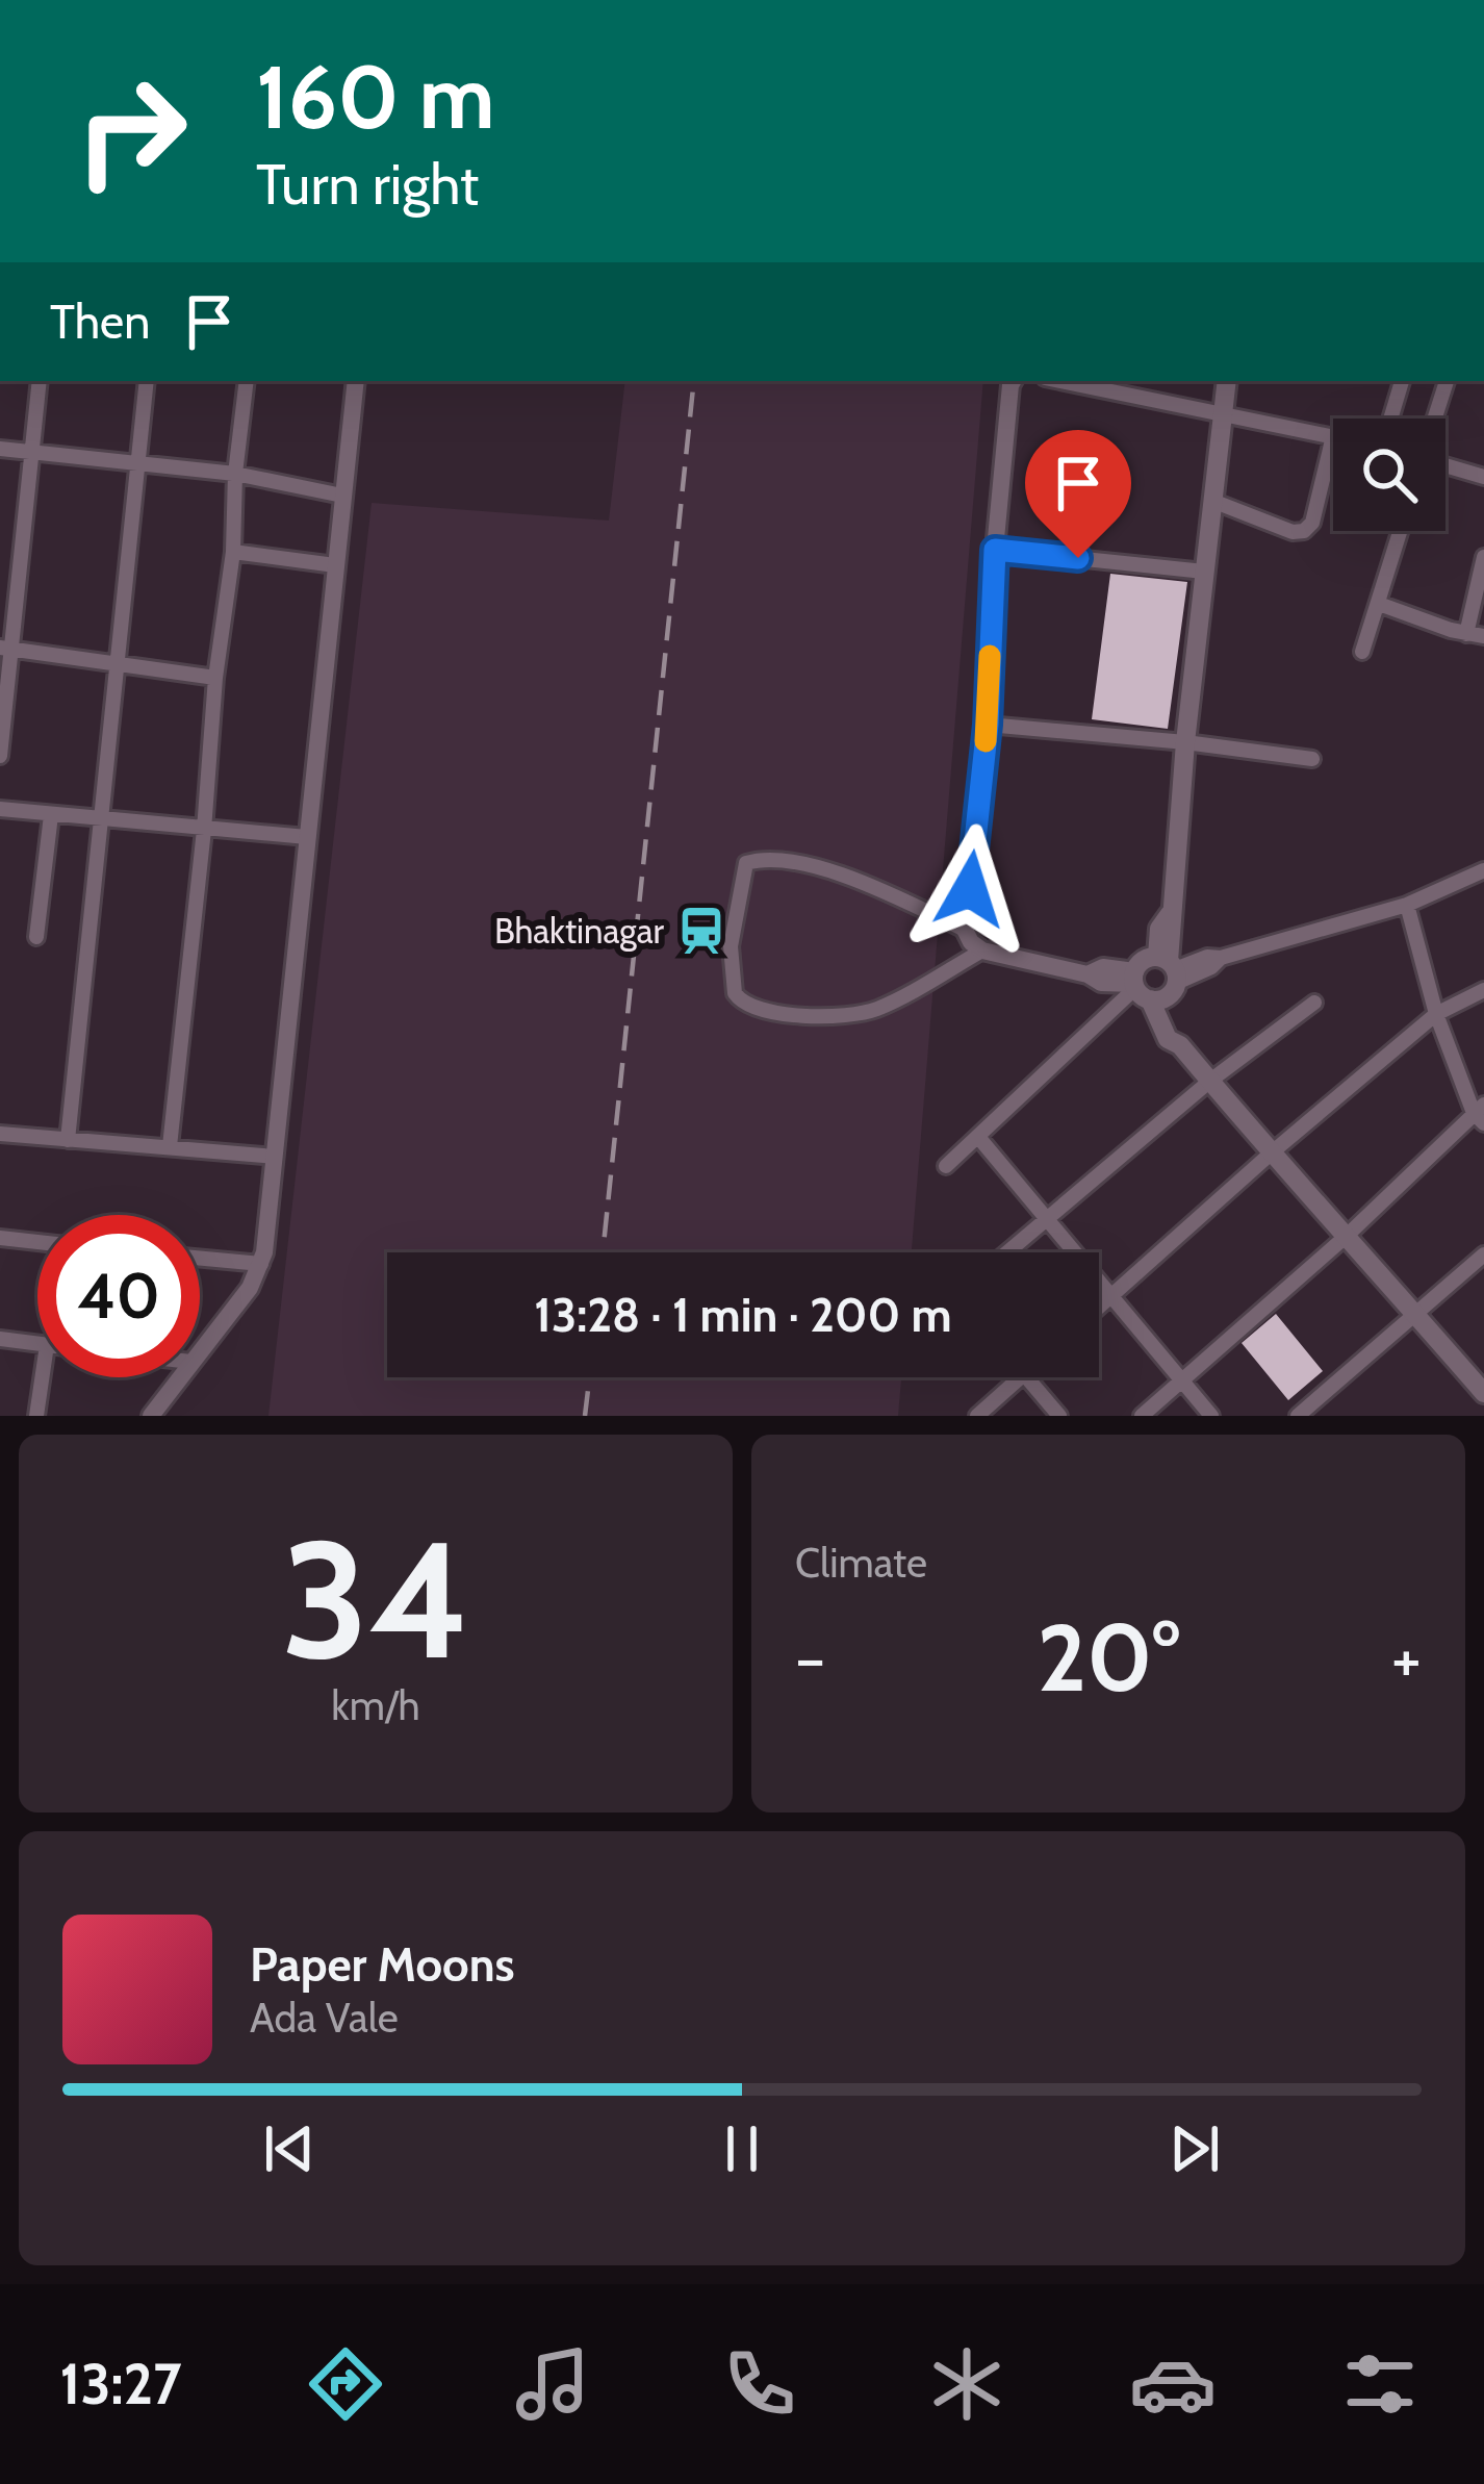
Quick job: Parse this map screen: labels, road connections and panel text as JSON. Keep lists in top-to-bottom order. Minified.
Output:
{"places":{"station":["Bhaktinagar"]},"page":{"turn":["160 m","Turn right"],"then":"Then","limit":"40","trip":"13:28 · 1 min · 200 m","tile":[["34","km/h"],"Climate"],"heat":["−","20°","+"],"song":["Paper Moons","Ada Vale"],"tabs":"13:27"}}
